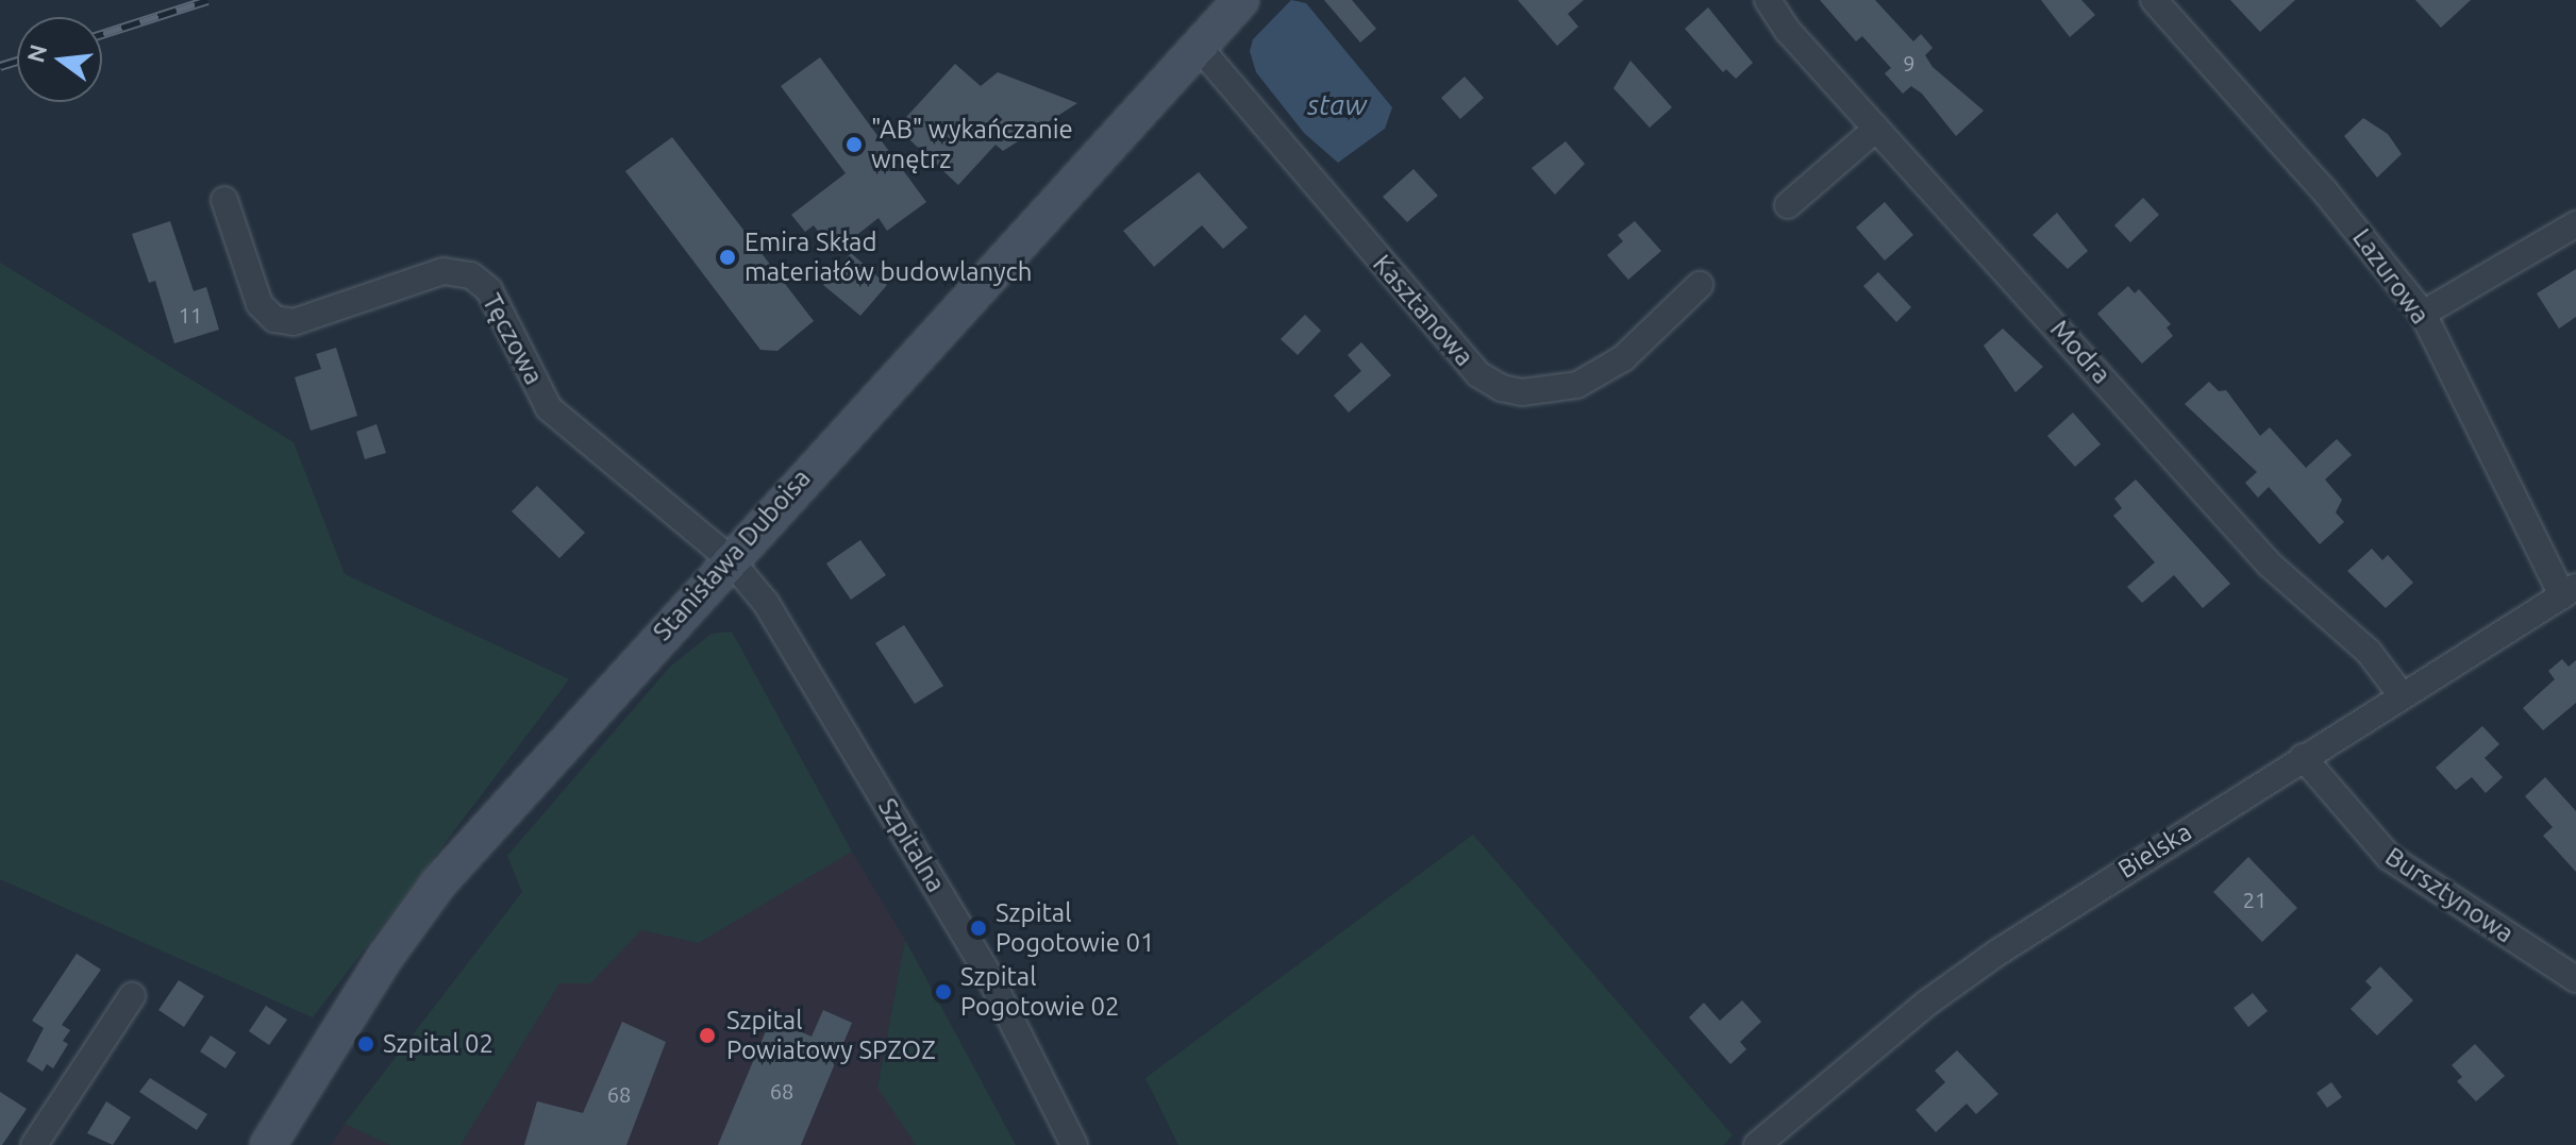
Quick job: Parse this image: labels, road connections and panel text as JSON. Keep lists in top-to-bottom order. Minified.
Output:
{"streets":{"street":["Lazurowa","Kasztanowa","Tęczowa","Modra","Stanisława Duboisa","Szpitalna","Bielska","Bursztynowa"]},"crossings":[["Lazurowa","Bielska"],["Kasztanowa","Stanisława Duboisa"],["Tęczowa","Stanisława Duboisa"],["Tęczowa","Szpitalna"],["Modra","Bielska"],["Stanisława Duboisa","Szpitalna"],["Bielska","Bursztynowa"]],"water":["staw"],"places":["\"AB\" wykańczanie wnętrz","Emira Skład materiałów budowlanych","Szpital Pogotowie 01","Szpital Pogotowie 02","Szpital Powiatowy SPZOZ","Szpital 02"],"house_numbers":["9","11","21","68","68"],"north":"left"}
